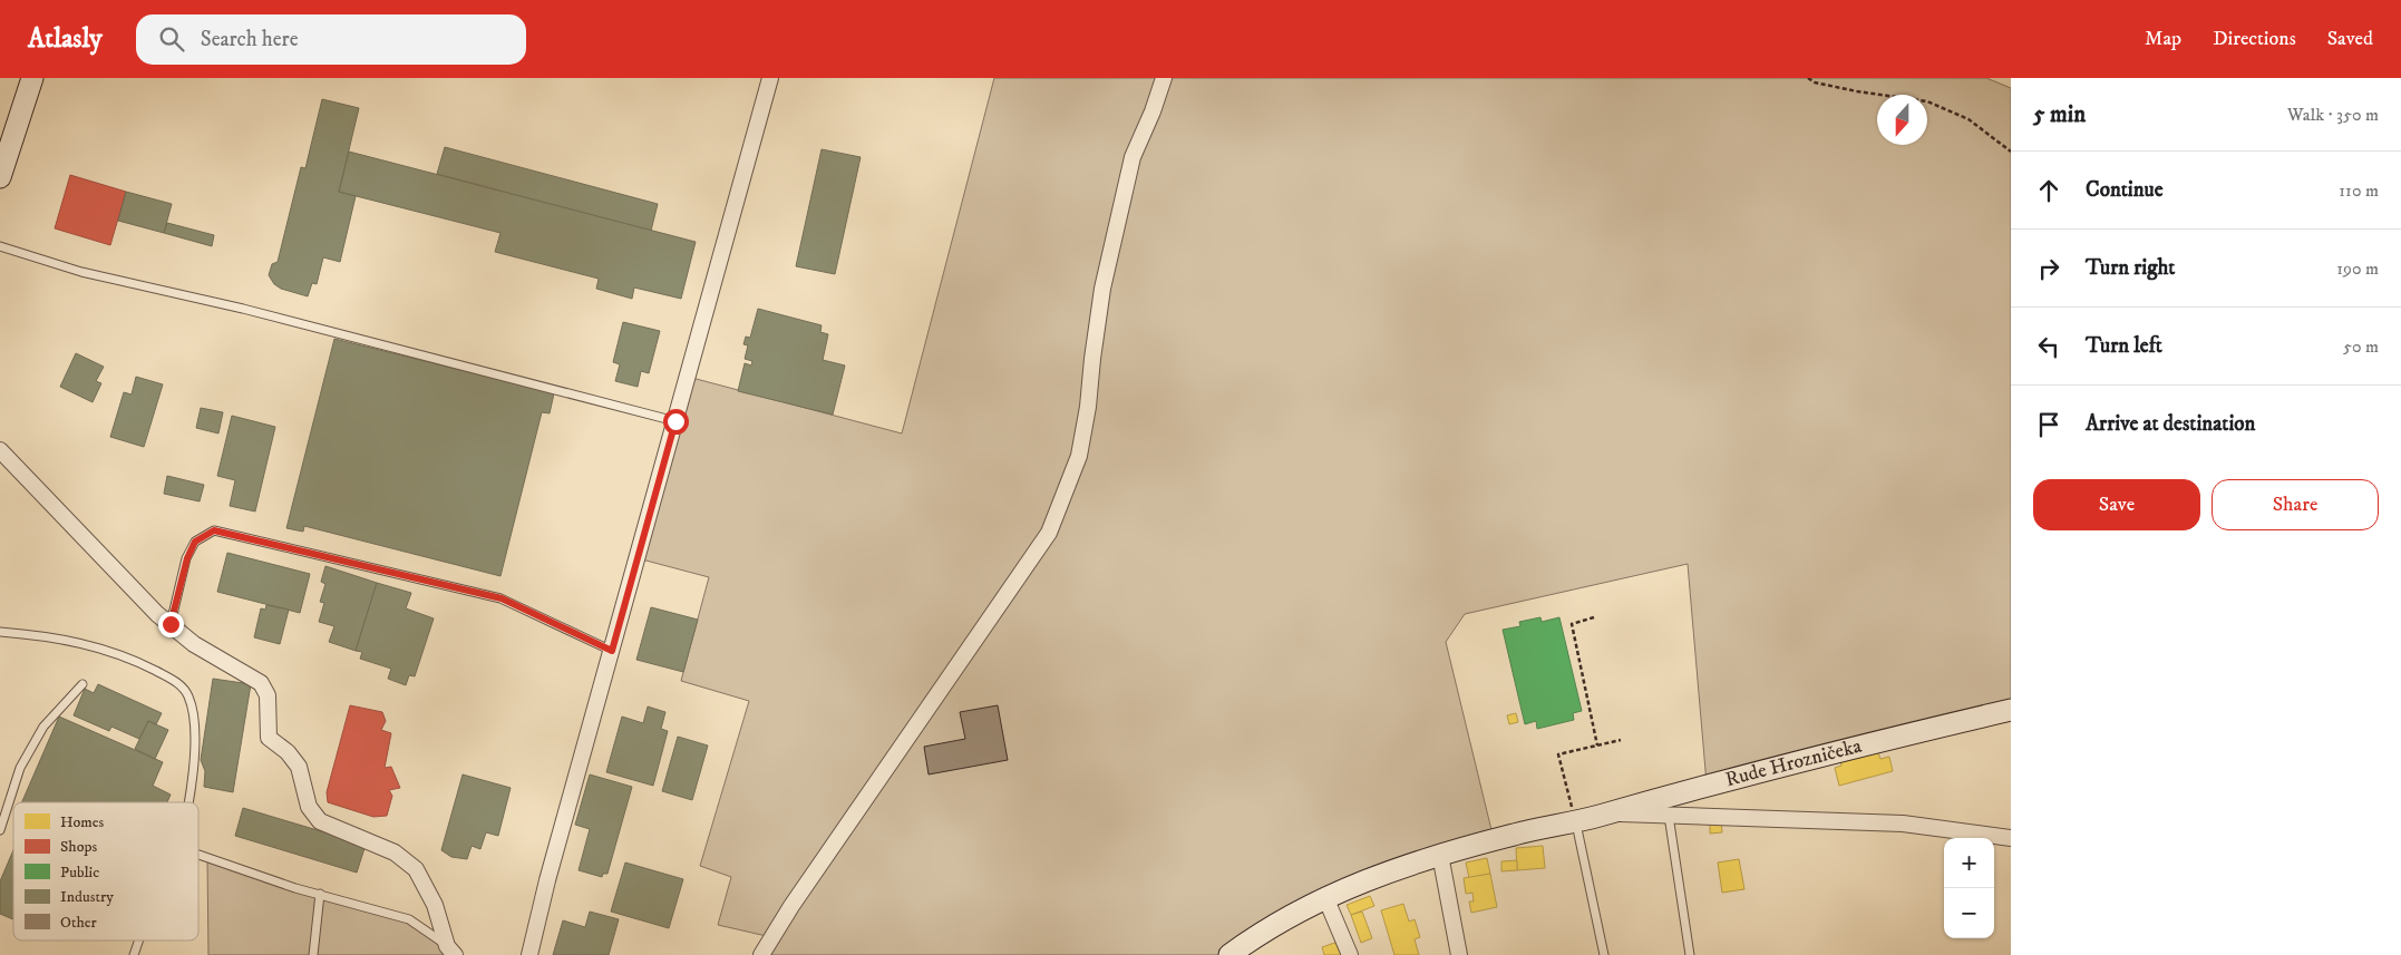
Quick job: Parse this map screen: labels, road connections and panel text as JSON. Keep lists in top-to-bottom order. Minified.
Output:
{"streets":{"street":["Rude Hrozničeka"]},"legend":["Homes","Shops","Public","Industry","Other"],"north":"bottom","page":{"header":"Atlasly","search":"Search here","nav":["Map","Directions","Saved"],"heading":["5 min","Walk · 350 m"],"list":[["Continue","110 m"],["Turn right","190 m"],["Turn left","50 m"],"Arrive at destination"],"buttons":["Save","Share"],"map_buttons":["+","−"]}}
